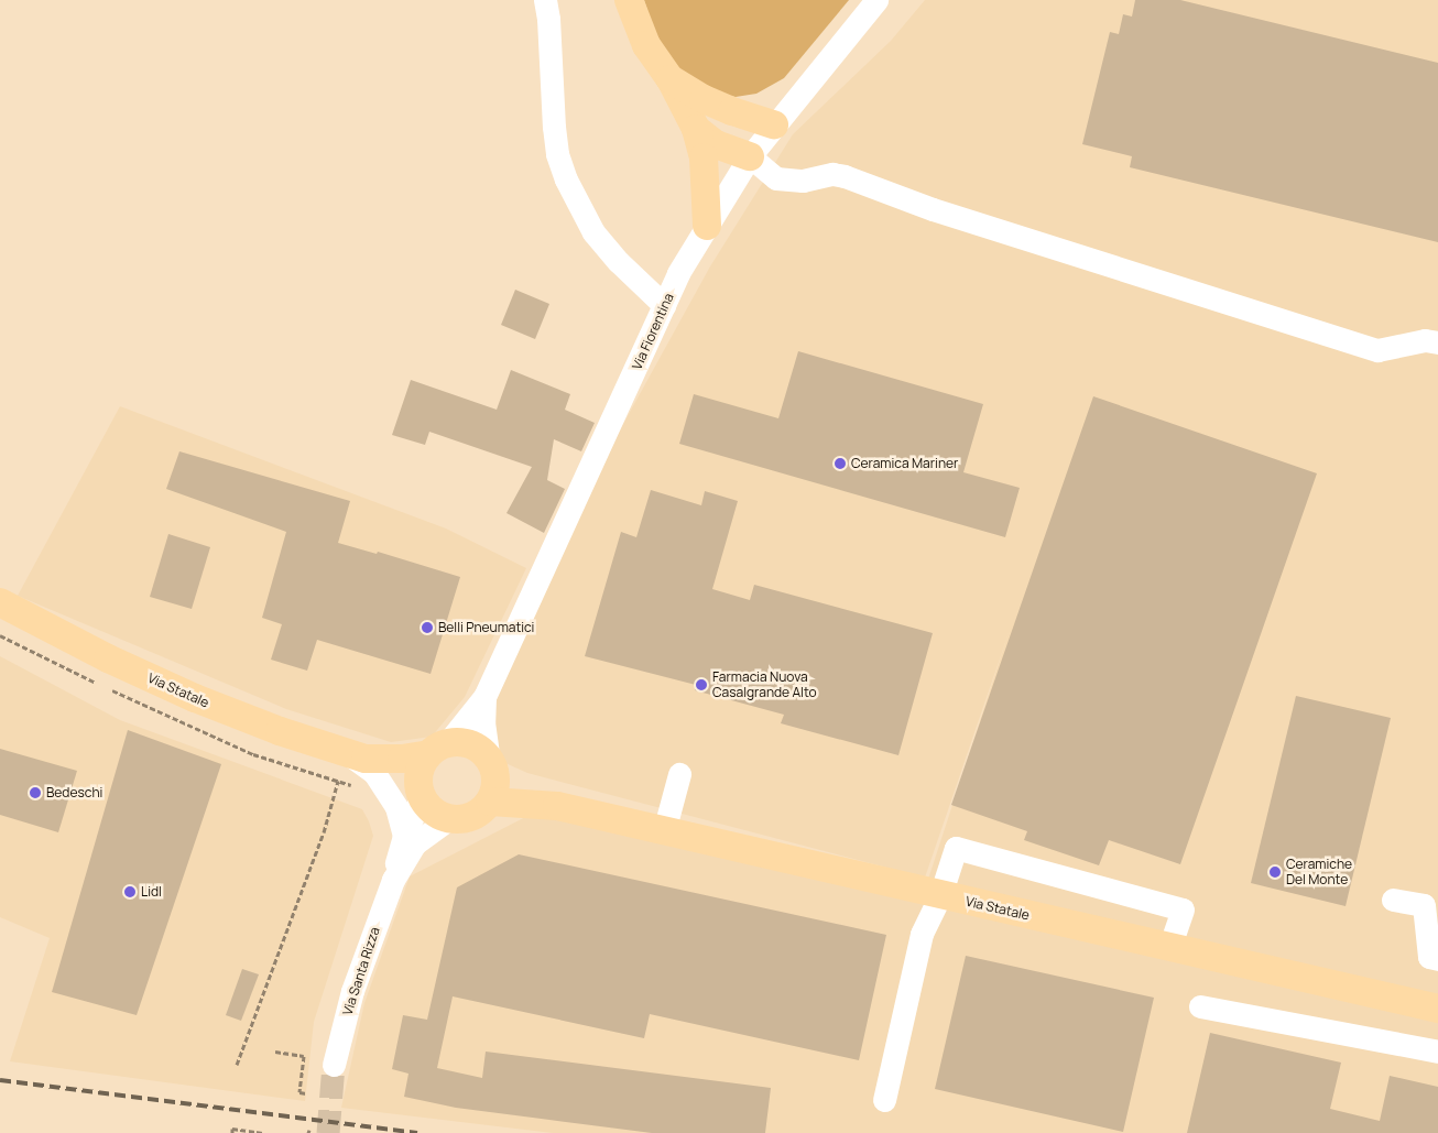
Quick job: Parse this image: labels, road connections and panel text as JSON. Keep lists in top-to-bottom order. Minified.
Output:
{"streets":{"main road":["Via Statale"],"street":["Via Fiorentina","Via Santa Rizza"]},"crossings":[["Via Fiorentina","Via Statale"],["Via Fiorentina","Via Santa Rizza"],["Via Statale","Via Santa Rizza"]],"places":["Ceramica Mariner","Belli Pneumatici","Farmacia Nuova Casalgrande Alto","Bedeschi","Ceramiche Del Monte","Lidl"]}
